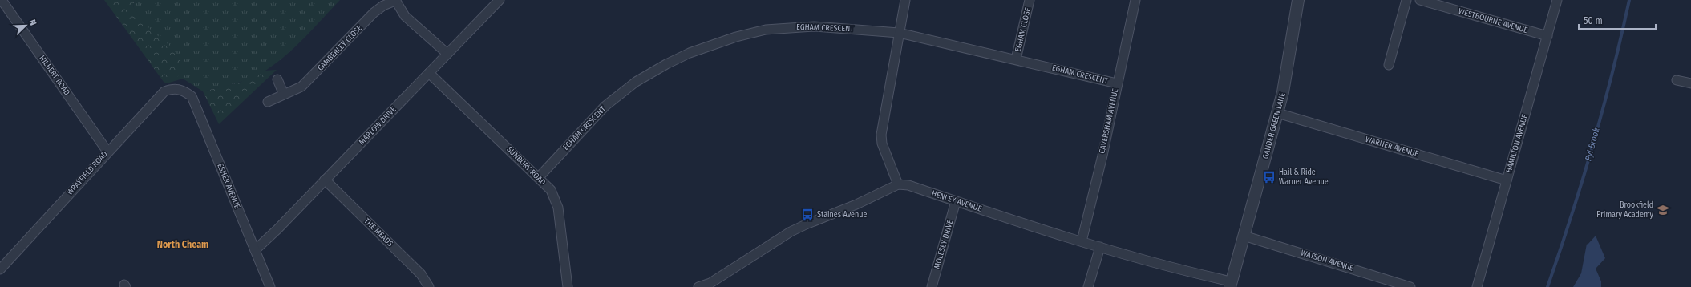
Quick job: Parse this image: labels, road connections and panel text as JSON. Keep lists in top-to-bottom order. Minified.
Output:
{"streets":{"street":["WESTBOURNE AVENUE","EGHAM CRESCENT","EGHAM CLOSE","CAMBERLEY CLOSE","HILBERT ROAD","CAVERSHAM AVENUE","MARLOW DRIVE","GANDER GREEN LANE","HAMILTON AVENUE","WARNER AVENUE","SUNBURY ROAD","WRAYFIELD ROAD","ESHER AVENUE","HENLEY AVENUE","THE MEADS","MOLESEY DRIVE","WATSON AVENUE"]},"crossings":[["WESTBOURNE AVENUE","HAMILTON AVENUE"],["EGHAM CRESCENT","EGHAM CLOSE"],["EGHAM CRESCENT","CAVERSHAM AVENUE"],["EGHAM CRESCENT","SUNBURY ROAD"],["CAMBERLEY CLOSE","MARLOW DRIVE"],["HILBERT ROAD","WRAYFIELD ROAD"],["CAVERSHAM AVENUE","HENLEY AVENUE"],["MARLOW DRIVE","SUNBURY ROAD"],["MARLOW DRIVE","ESHER AVENUE"],["MARLOW DRIVE","THE MEADS"],["GANDER GREEN LANE","WARNER AVENUE"],["GANDER GREEN LANE","HENLEY AVENUE"],["GANDER GREEN LANE","WATSON AVENUE"],["HAMILTON AVENUE","WARNER AVENUE"],["WRAYFIELD ROAD","ESHER AVENUE"],["HENLEY AVENUE","MOLESEY DRIVE"]],"districts":["North Cheam"],"water":["Pyl Brook"],"places":{"bus stop":["Hail & Ride Warner Avenue","Staines Avenue"],"school or university":["Brookfield Primary Academy"]},"scale_bar":"50 m","north":"top right"}
